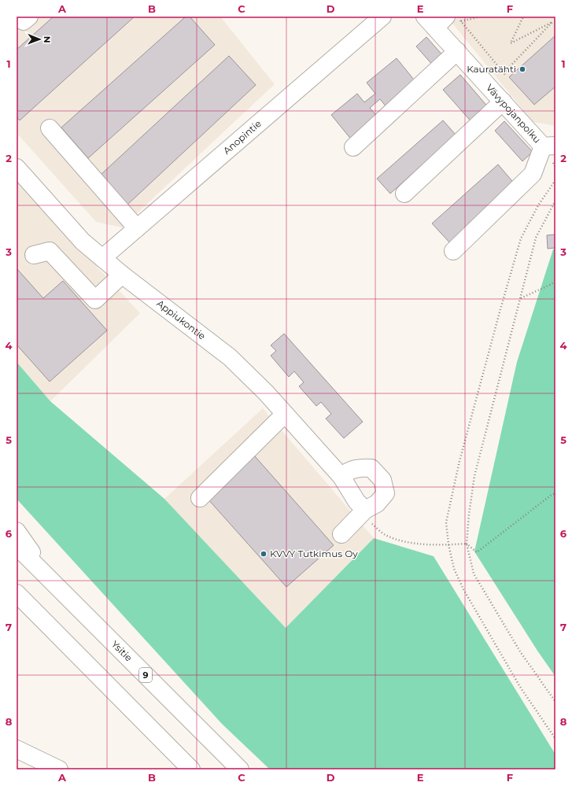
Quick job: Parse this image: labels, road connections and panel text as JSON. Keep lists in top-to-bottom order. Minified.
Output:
{"streets":{"main road":["Vävypojanpolku","Anopintie","Appiukontie","Ysitie","9"]},"crossings":[["Anopintie","Appiukontie"]],"places":["Kauratähti","KVVY Tutkimus Oy"],"north":"right","grid":{"columns":["A","B","C","D","E","F"],"rows":["1","2","3","4","5","6","7","8"]}}
